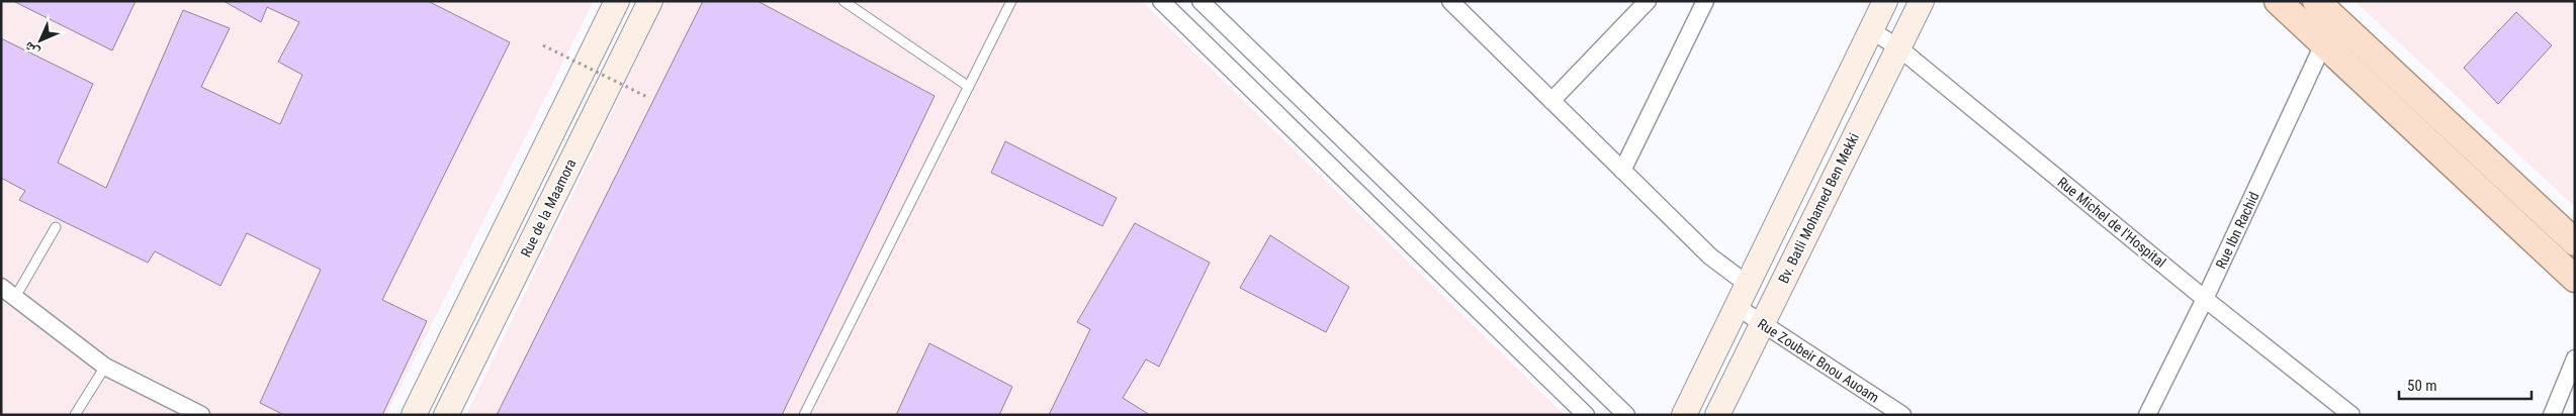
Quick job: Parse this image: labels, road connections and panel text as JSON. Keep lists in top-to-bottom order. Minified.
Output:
{"streets":{"street":["Rue de la Maamora","Bv. Batli Mohamed Ben Mekki","Rue Michel de l'Hospital","Rue Ibn Rachid","Rue Zoubeir Bnou Auoam"]},"crossings":[["Bv. Batli Mohamed Ben Mekki","Rue Michel de l'Hospital"],["Bv. Batli Mohamed Ben Mekki","Rue Zoubeir Bnou Auoam"],["Rue Michel de l'Hospital","Rue Ibn Rachid"]],"scale_bar":"50 m","north":"bottom left"}
